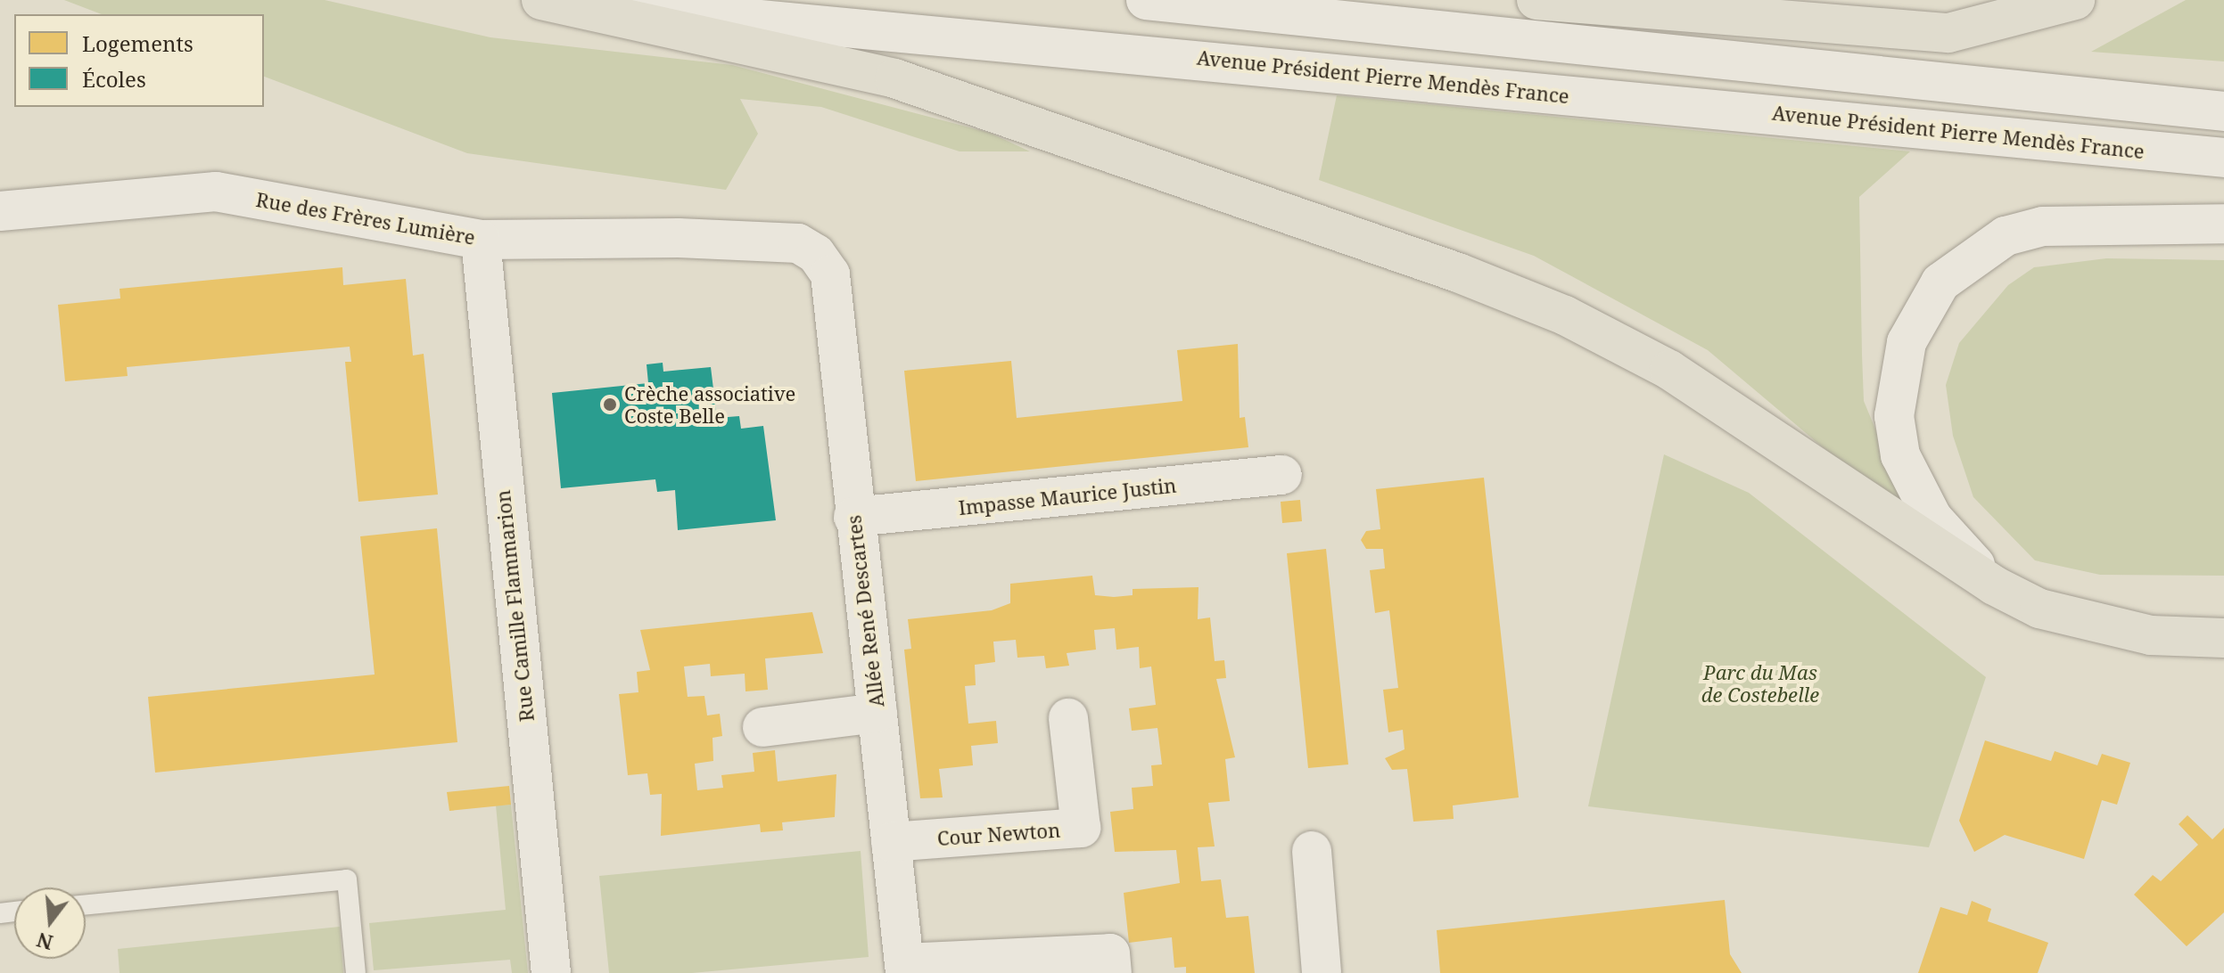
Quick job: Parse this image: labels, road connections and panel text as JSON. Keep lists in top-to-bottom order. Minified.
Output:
{"streets":{"street":["Avenue Président Pierre Mendès France","Rue des Frères Lumière","Impasse Maurice Justin","Rue Camille Flammarion","Allée René Descartes","Cour Newton"]},"crossings":[["Rue des Frères Lumière","Rue Camille Flammarion"],["Rue des Frères Lumière","Allée René Descartes"],["Impasse Maurice Justin","Allée René Descartes"],["Allée René Descartes","Cour Newton"]],"parks":["Parc du Mas de Costebelle"],"places":["Crèche associative Coste Belle"],"legend":["Logements","Écoles"],"north":"bottom"}
